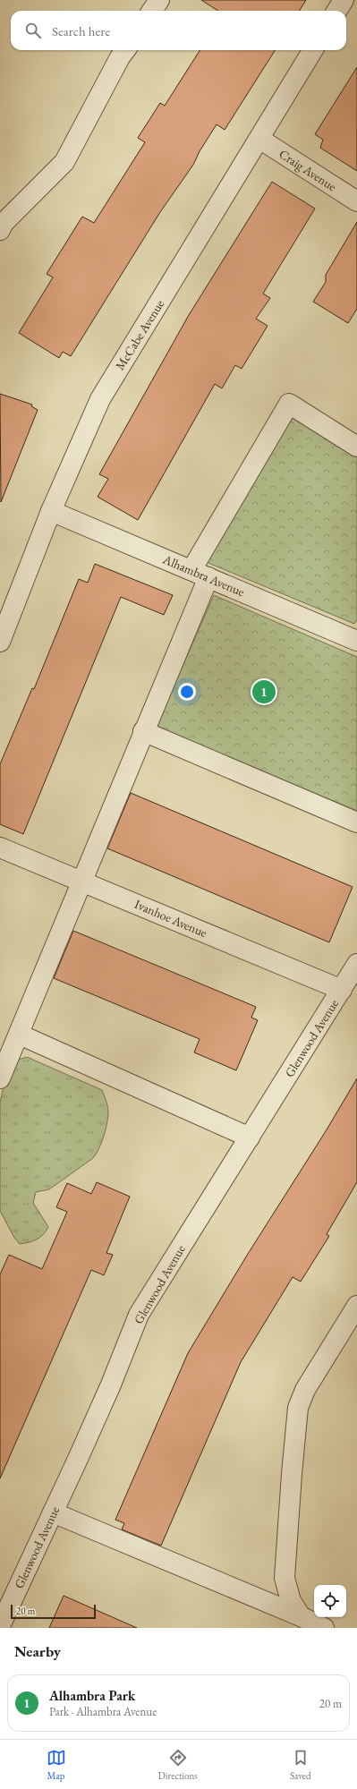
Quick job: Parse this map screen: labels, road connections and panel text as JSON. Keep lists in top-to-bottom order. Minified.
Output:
{"streets":{"street":["Craig Avenue","McCabe Avenue","Alhambra Avenue","Ivanhoe Avenue","Glenwood Avenue"]},"crossings":[["Craig Avenue","McCabe Avenue"],["McCabe Avenue","Alhambra Avenue"],["Ivanhoe Avenue","Glenwood Avenue"]],"scale_bar":"20 m","page":{"search":"Search here","pins":"1","scale":"20 m","heading":"Nearby","list":[{"mark":"1","name":"Alhambra Park","note":"Park · Alhambra Avenue","value":"20 m"}],"nav":["Map","Directions","Saved"]}}
